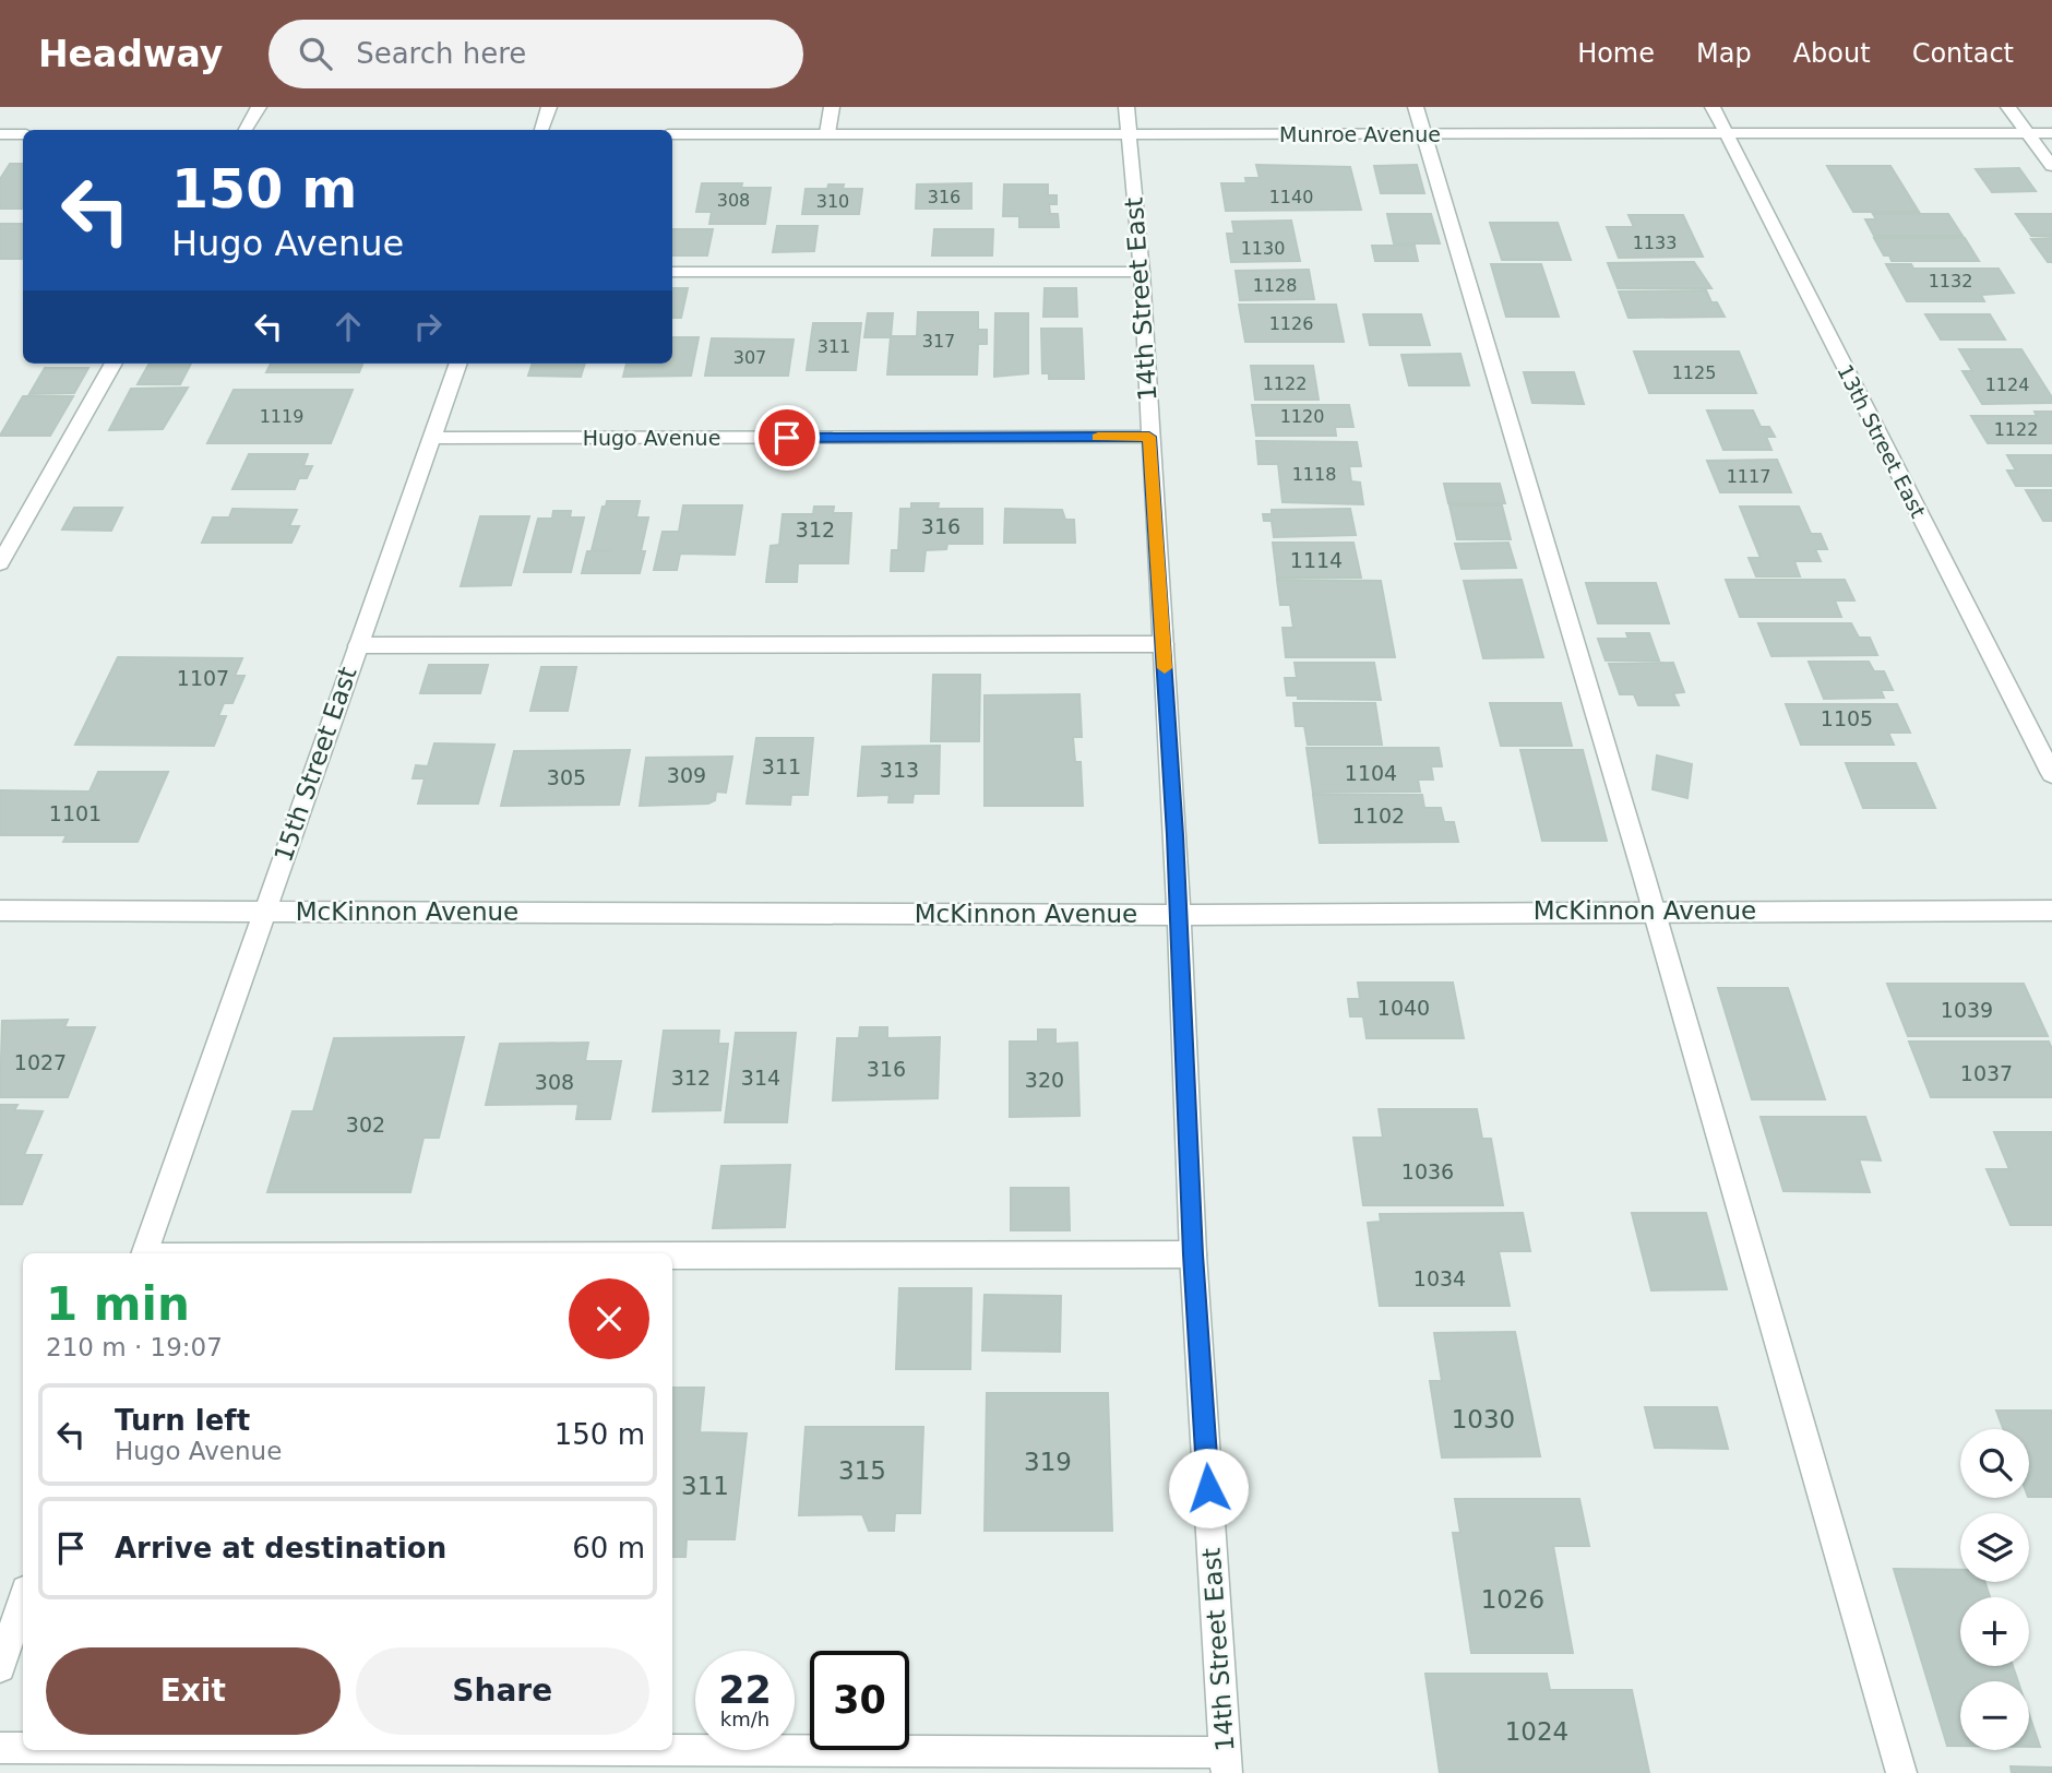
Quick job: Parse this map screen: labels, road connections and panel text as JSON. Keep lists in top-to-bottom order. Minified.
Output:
{"streets":{"street":["Munroe Avenue","14th Street East","Hugo Avenue","13th Street East","15th Street East","McKinnon Avenue"]},"crossings":[["Munroe Avenue","14th Street East"],["Munroe Avenue","13th Street East"],["14th Street East","Hugo Avenue"],["14th Street East","McKinnon Avenue"],["Hugo Avenue","15th Street East"],["15th Street East","McKinnon Avenue"]],"house_numbers":["316","1140","308","310","1133","1130","1132","1128","1126","317","311","307","1125","1122","1124","1119","1120","1122","1118","1117","316","312","1114","1107","1105","311","313","1104","309","305","1101","1102","1040","1039","1027","316","1037","312","314","320","308","302","1036","1034","1030","319","315","311","1026","1024"],"page":{"header":"Headway","search":"Search here","nav":["Home","Map","About","Contact"],"turn":["150 m","Hugo Avenue"],"heading":["1 min","210 m · 19:07"],"list":[{"name":"Turn left","note":"Hugo Avenue","value":"150 m"},{"name":"Arrive at destination","value":"60 m"}],"map_buttons":["+","−"],"buttons":["Exit","Share"],"speed":"22 km/h","limit":"30"}}
